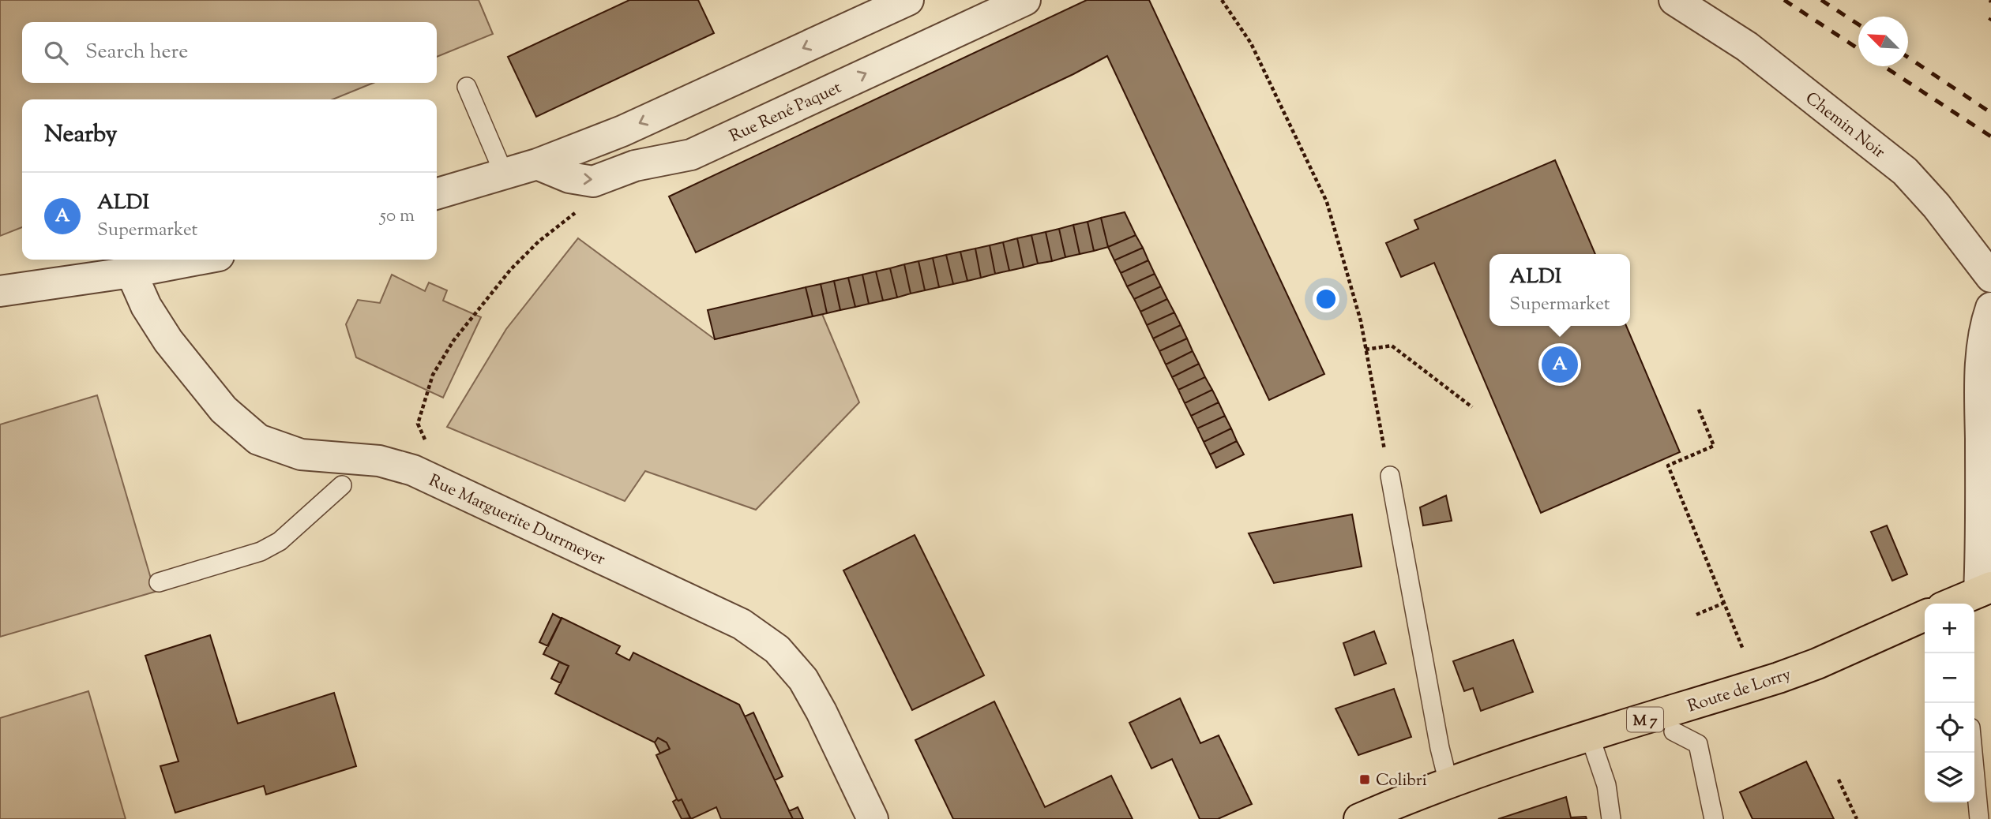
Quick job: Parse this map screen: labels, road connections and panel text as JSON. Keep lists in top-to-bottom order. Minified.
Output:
{"streets":{"main road":["Route de Lorry","M 7"],"street":["Rue René Paquet","Chemin Noir","Rue Marguerite Durrmeyer"]},"places":{"transit":["Colibri"]},"north":"top left","page":{"search":"Search here","heading":"Nearby","list":[{"mark":"A","name":"ALDI","note":"Supermarket","value":"50 m"}],"popup":["ALDI","Supermarket"],"pins":"A","map_buttons":["+","−"]}}
